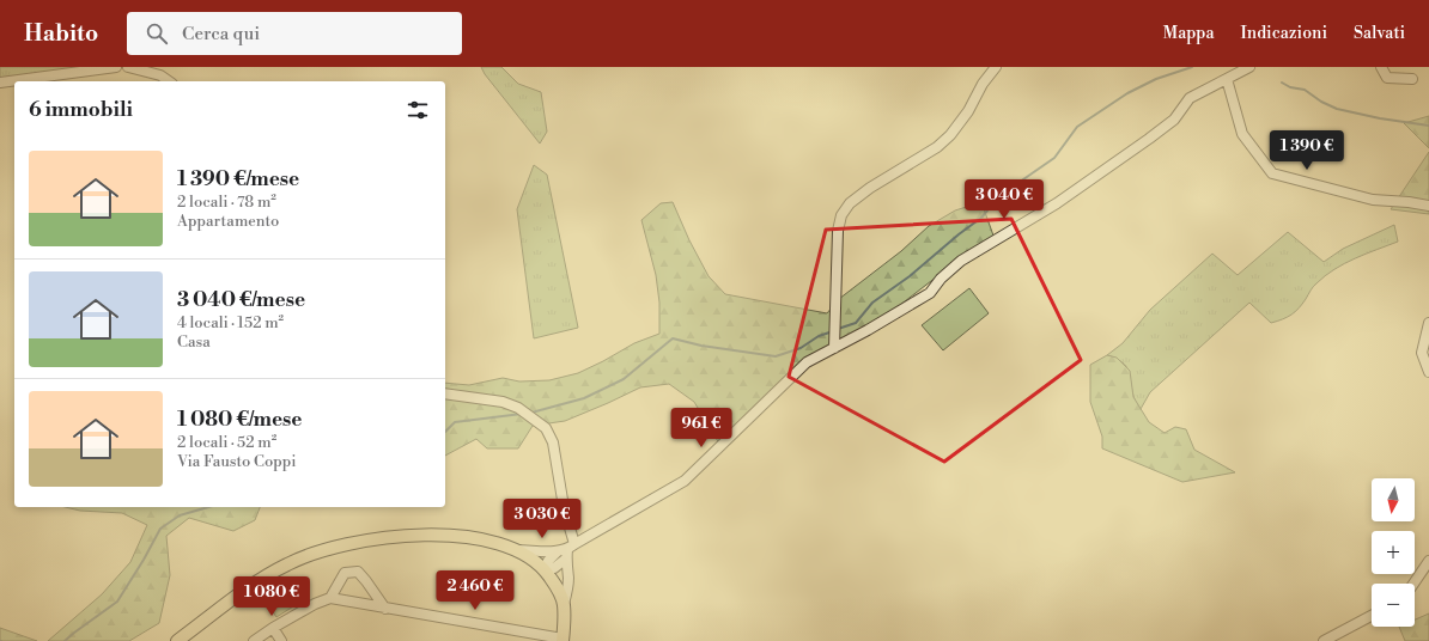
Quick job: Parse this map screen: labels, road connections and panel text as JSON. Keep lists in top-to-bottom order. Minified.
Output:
{"north":"bottom","page":{"header":"Habito","search":"Cerca qui","nav":["Mappa","Indicazioni","Salvati"],"heading":"6 immobili","price":["1 390 €","3 040 €","961 €","3 030 €","2 460 €","1 080 €"],"list":[{"name":"1 390 €/mese","note":"2 locali · 78 m² · Appartamento"},{"name":"3 040 €/mese","note":"4 locali · 152 m² · Casa"},{"name":"1 080 €/mese","note":"2 locali · 52 m² · Via Fausto Coppi"}],"map_buttons":["+","−"]}}
